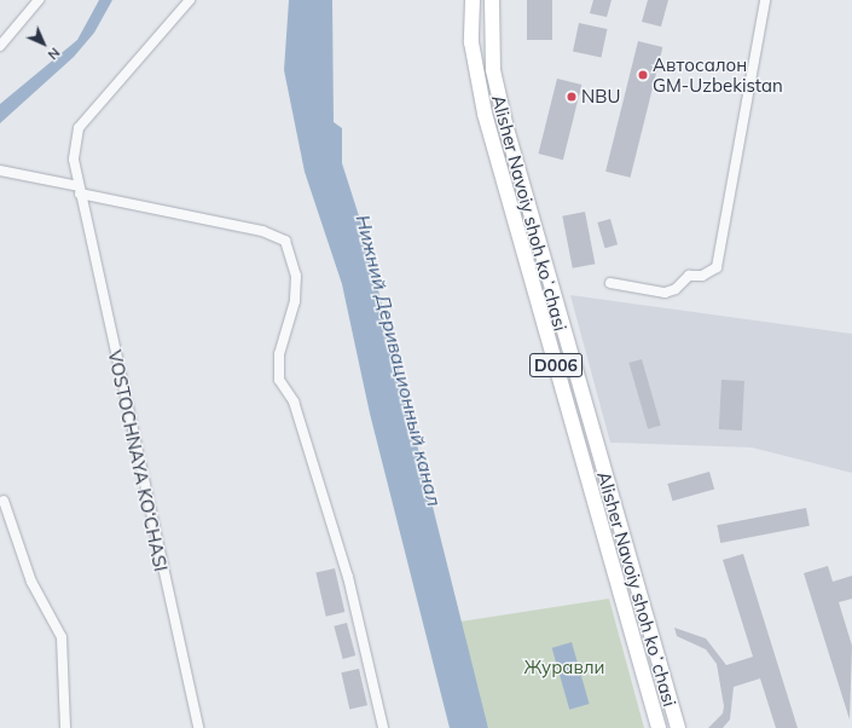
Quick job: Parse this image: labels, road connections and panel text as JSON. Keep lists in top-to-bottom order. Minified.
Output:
{"streets":{"main road":["Alisher Navoiy shoh koʻchasi","D006"],"street":["VOSTOCHNAYA KO‘CHASI"]},"water":["Нижний Деривационный канал"],"parks":["Журавли"],"places":["Автосалон GM-Uzbekistan","NBU"],"north":"bottom right"}
